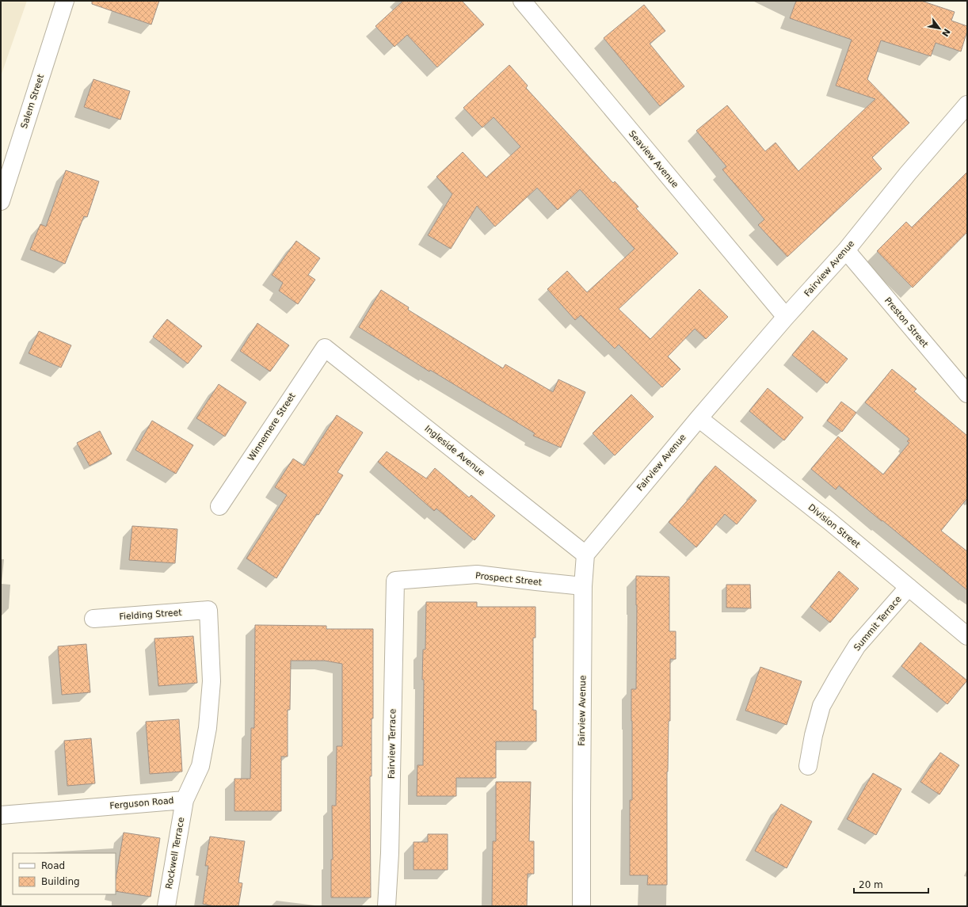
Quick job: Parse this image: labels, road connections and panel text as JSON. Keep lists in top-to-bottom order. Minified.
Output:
{"streets":{"street":["Salem Street","Seaview Avenue","Fairview Avenue","Preston Street","Winnemere Street","Ingleside Avenue","Division Street","Prospect Street","Fielding Street","Summit Terrace","Fairview Terrace","Ferguson Road","Rockwell Terrace"]},"crossings":[["Seaview Avenue","Fairview Avenue"],["Fairview Avenue","Preston Street"],["Fairview Avenue","Ingleside Avenue"],["Fairview Avenue","Division Street"],["Fairview Avenue","Prospect Street"],["Winnemere Street","Ingleside Avenue"],["Division Street","Summit Terrace"],["Prospect Street","Fairview Terrace"],["Fielding Street","Ferguson Road"],["Ferguson Road","Rockwell Terrace"]],"legend":["Road","Building"],"scale_bar":"20 m","north":"bottom right"}
